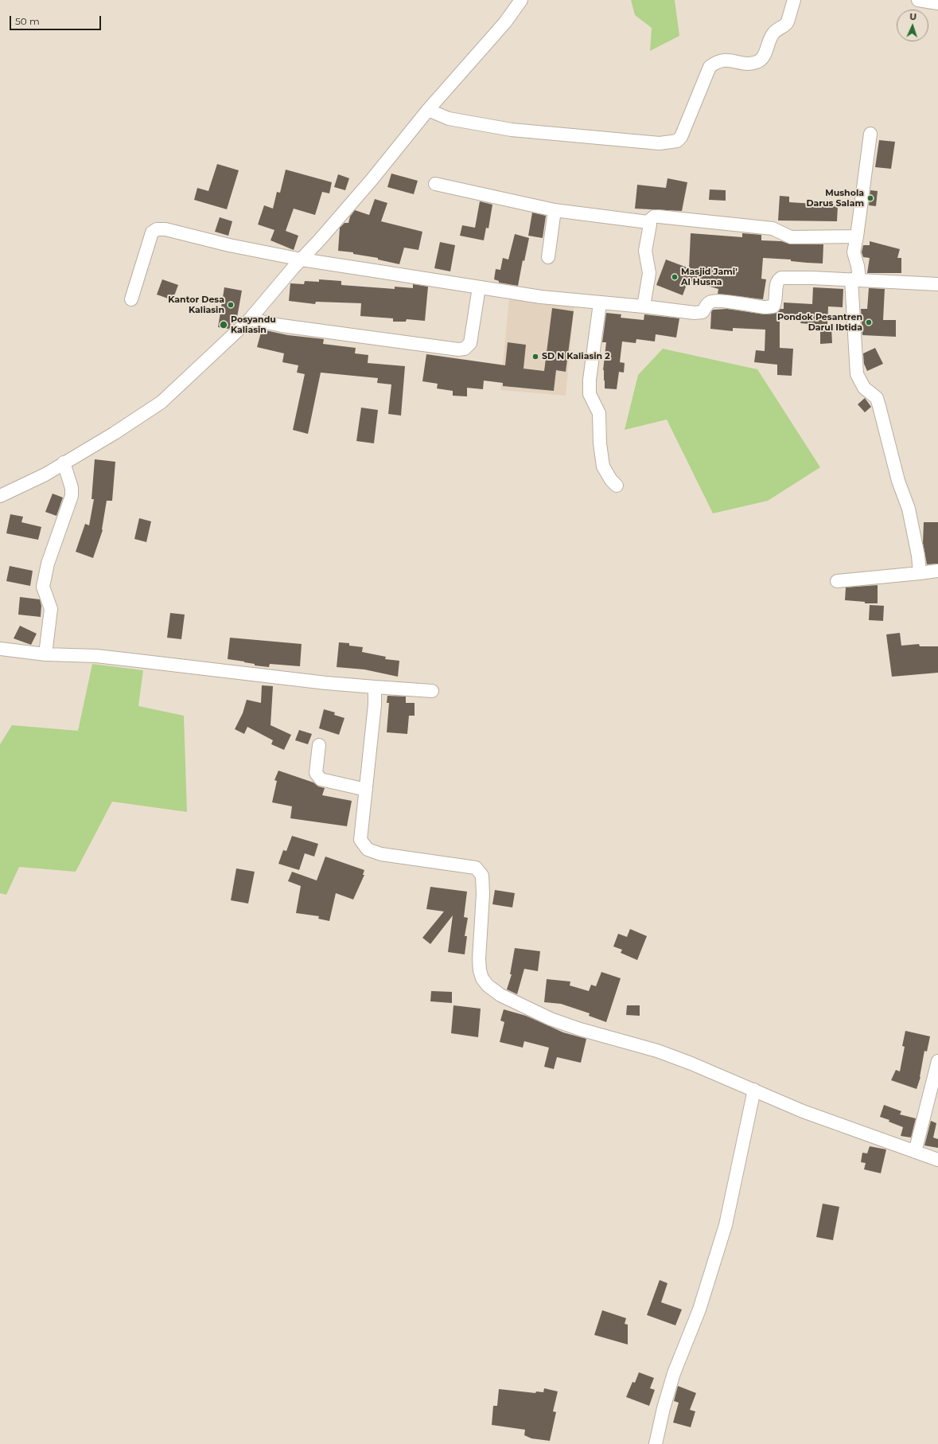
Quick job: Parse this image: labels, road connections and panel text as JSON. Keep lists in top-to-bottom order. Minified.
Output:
{"places":["Mushola Darus Salam","Masjid Jami' Al Husna","Kantor Desa Kaliasin","Pondok Pesantren Darul Ibtida","Posyandu Kaliasin","SD N Kaliasin 2"],"scale_bar":"50 m","north":"top"}
